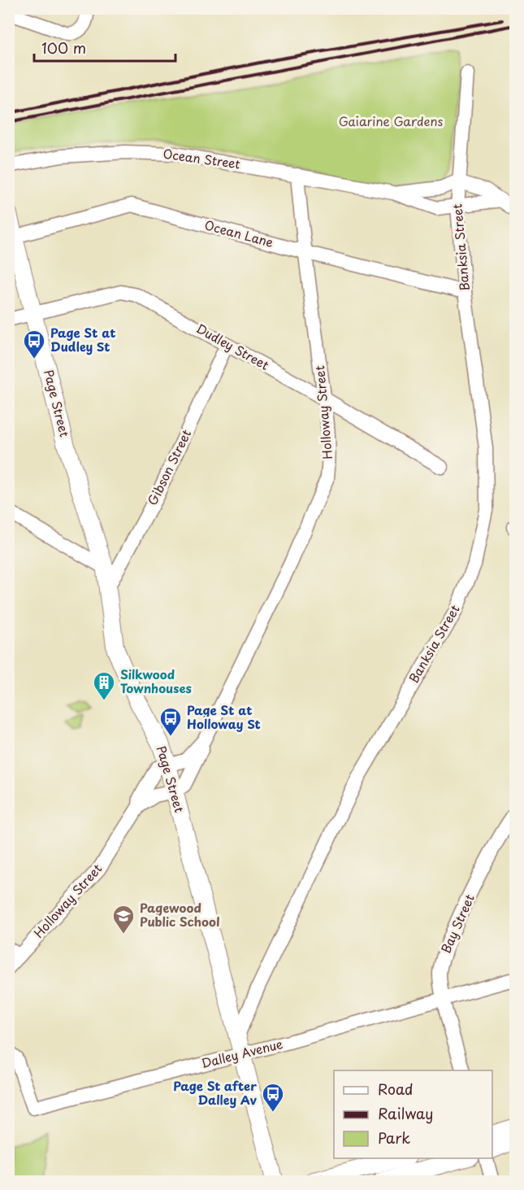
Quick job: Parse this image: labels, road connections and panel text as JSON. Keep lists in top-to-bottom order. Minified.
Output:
{"streets":{"main road":["Page Street"],"street":["Ocean Street","Ocean Lane","Banksia Street","Dudley Street","Holloway Street","Gibson Street","Bay Street","Dalley Avenue"]},"crossings":[["Ocean Street","Banksia Street"],["Ocean Street","Holloway Street"],["Ocean Lane","Banksia Street"],["Ocean Lane","Page Street"],["Ocean Lane","Holloway Street"],["Banksia Street","Page Street"],["Dudley Street","Page Street"],["Dudley Street","Holloway Street"],["Dudley Street","Gibson Street"],["Page Street","Holloway Street"],["Page Street","Gibson Street"],["Page Street","Dalley Avenue"],["Bay Street","Dalley Avenue"]],"parks":["Gaiarine Gardens"],"places":{"bus stop":["Page St at Dudley St","Page St at Holloway St","Page St after Dalley Av"],"building":["Silkwood Townhouses"],"school or university":["Pagewood Public School"]},"legend":["Road","Railway","Park"],"scale_bar":"100 m"}
